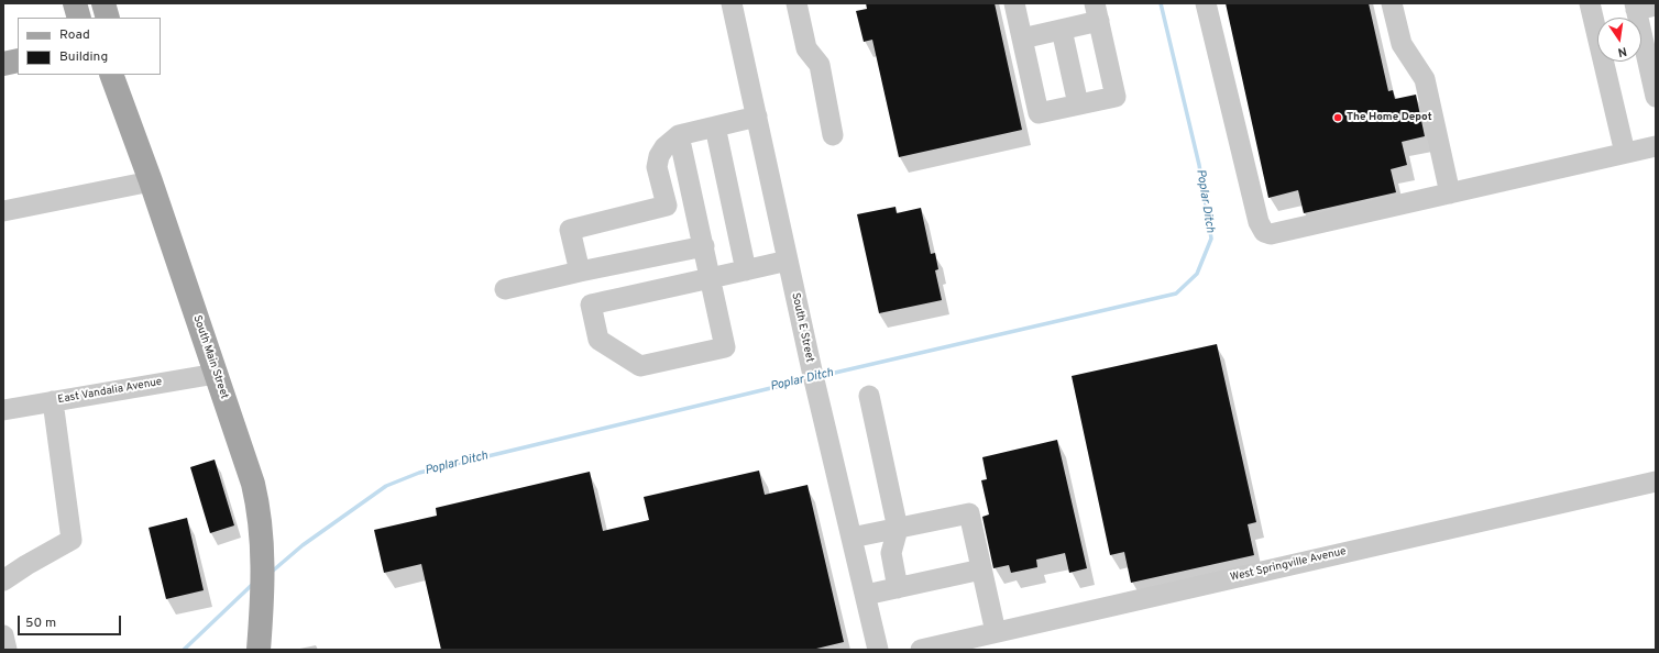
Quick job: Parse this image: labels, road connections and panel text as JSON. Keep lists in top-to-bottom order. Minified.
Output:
{"streets":{"main road":["South Main Street"],"street":["South E Street","East Vandalia Avenue","West Springville Avenue"]},"crossings":[["South Main Street","East Vandalia Avenue"]],"water":["Poplar Ditch"],"places":["The Home Depot"],"legend":["Road","Building"],"scale_bar":"50 m","north":"bottom"}
